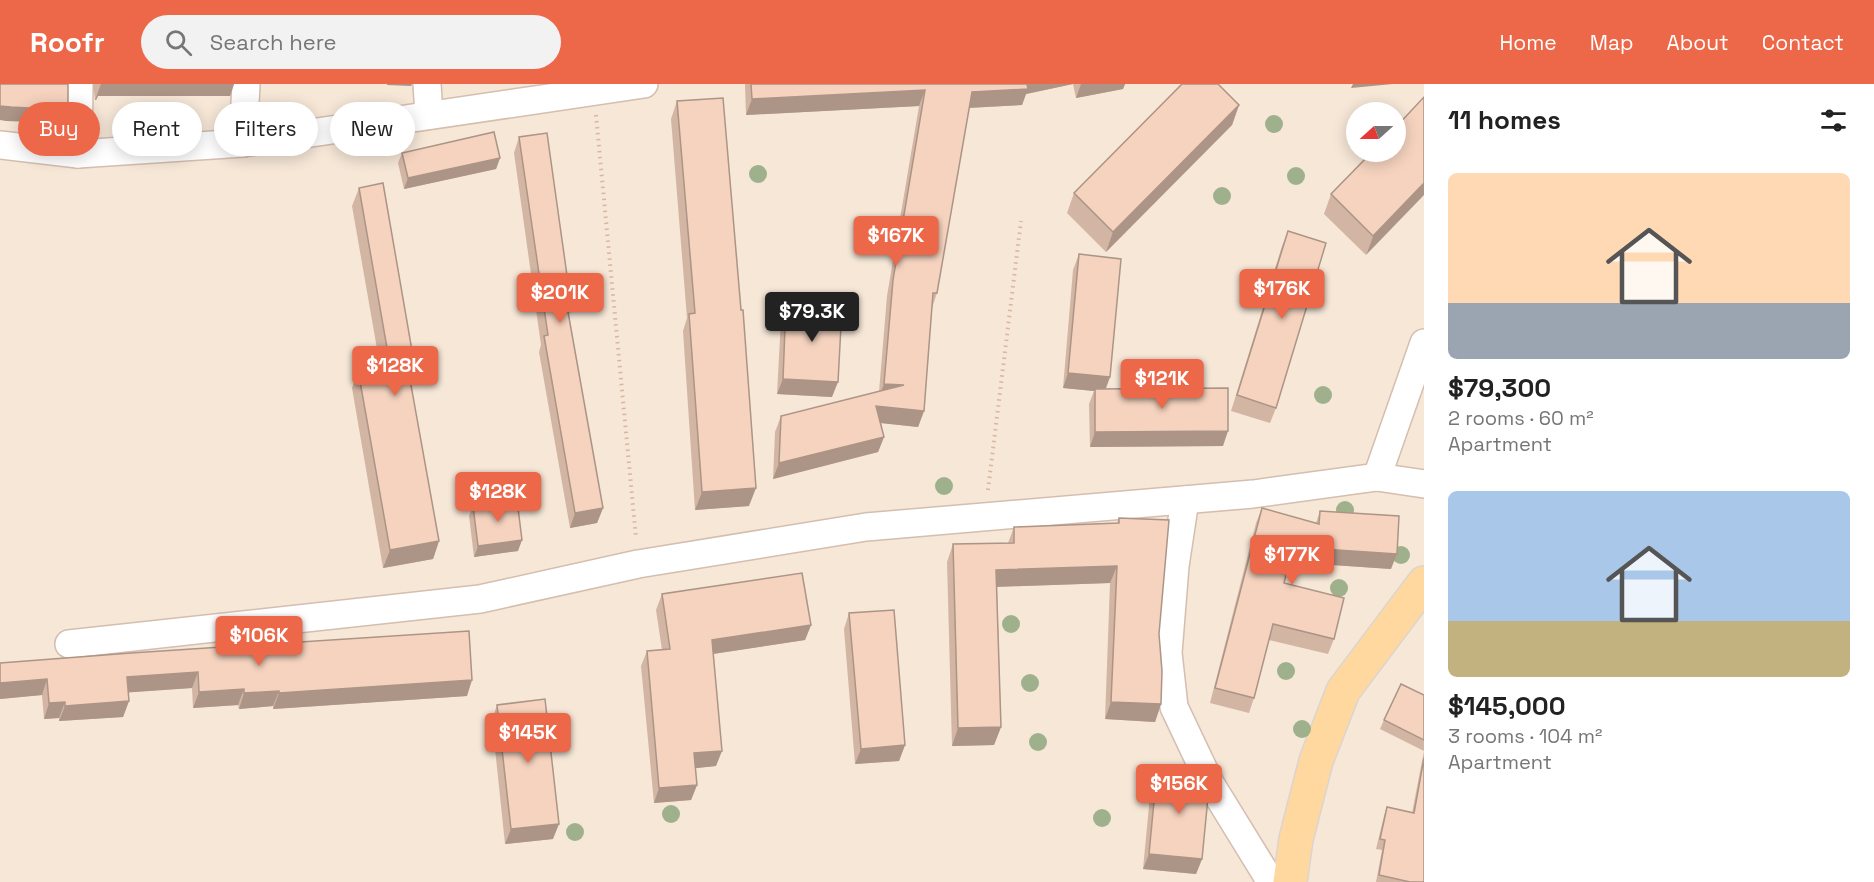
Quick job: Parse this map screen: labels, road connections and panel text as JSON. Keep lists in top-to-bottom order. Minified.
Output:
{"north":"left","page":{"header":"Roofr","search":"Search here","nav":["Home","Map","About","Contact"],"heading":"11 homes","chip":["Buy","Rent","Filters","New"],"list":[{"name":"$79,300","note":"2 rooms · 60 m² · Apartment"},{"name":"$145,000","note":"3 rooms · 104 m² · Apartment"}],"price":["$167K","$176K","$201K","$79.3K","$128K","$121K","$128K","$177K","$106K","$145K","$156K"]}}
